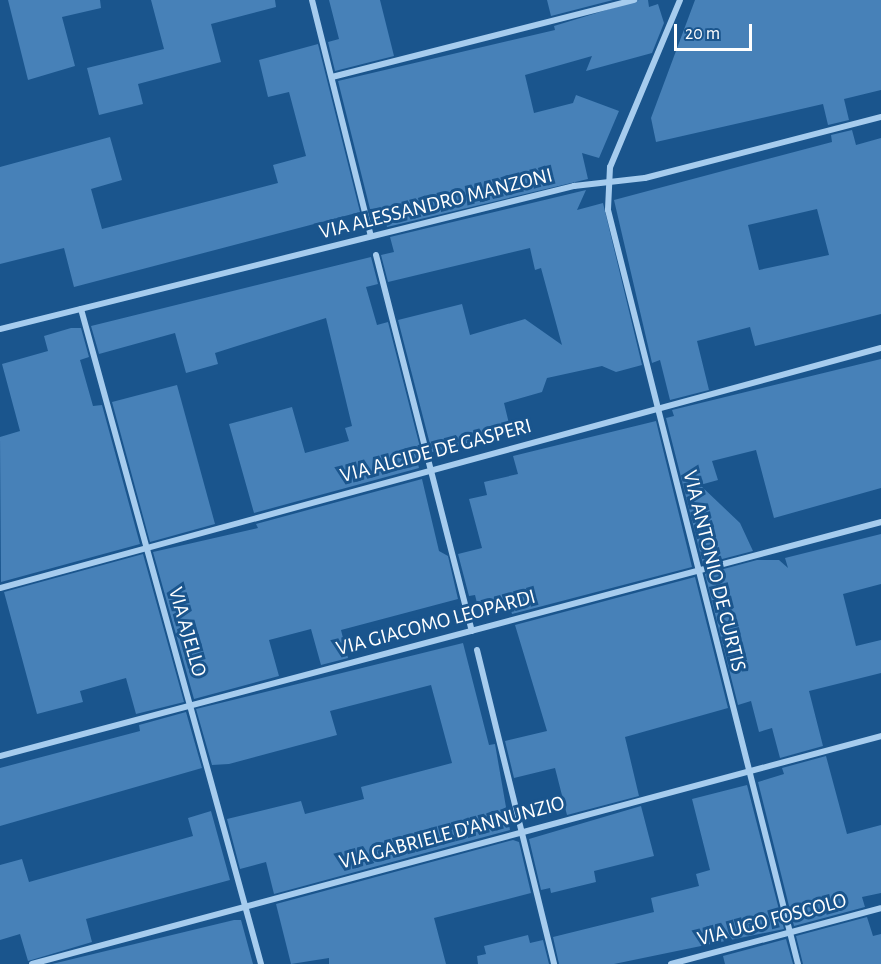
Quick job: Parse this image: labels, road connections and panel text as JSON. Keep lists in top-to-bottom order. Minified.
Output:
{"streets":{"street":["VIA ALESSANDRO MANZONI","VIA ALCIDE DE GASPERI","VIA ANTONIO DE CURTIS","VIA GIACOMO LEOPARDI","VIA AJELLO","VIA GABRIELE D'ANNUNZIO","VIA UGO FOSCOLO"]},"crossings":[["VIA ALESSANDRO MANZONI","VIA ANTONIO DE CURTIS"],["VIA ALESSANDRO MANZONI","VIA AJELLO"],["VIA ALCIDE DE GASPERI","VIA ANTONIO DE CURTIS"],["VIA ALCIDE DE GASPERI","VIA AJELLO"],["VIA ANTONIO DE CURTIS","VIA GIACOMO LEOPARDI"],["VIA ANTONIO DE CURTIS","VIA GABRIELE D'ANNUNZIO"],["VIA ANTONIO DE CURTIS","VIA UGO FOSCOLO"],["VIA GIACOMO LEOPARDI","VIA AJELLO"],["VIA AJELLO","VIA GABRIELE D'ANNUNZIO"]],"scale_bar":"20 m"}
